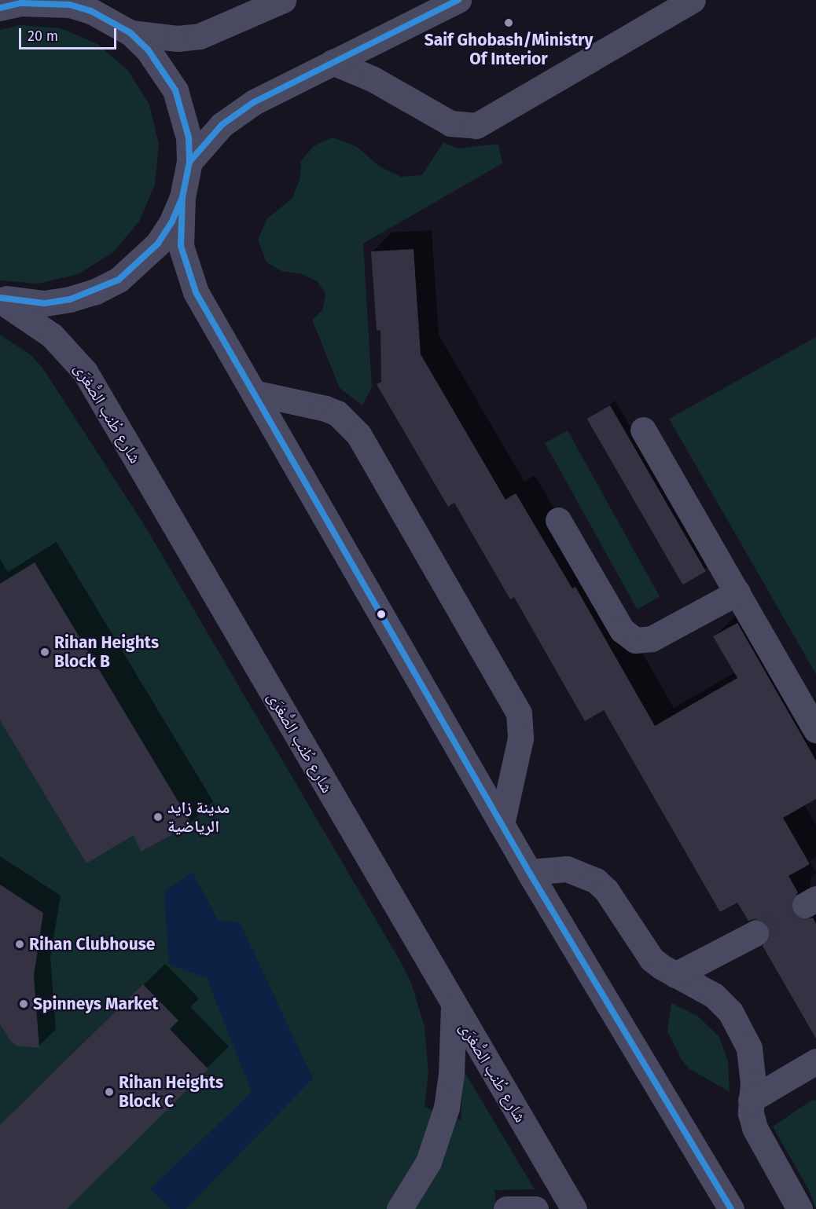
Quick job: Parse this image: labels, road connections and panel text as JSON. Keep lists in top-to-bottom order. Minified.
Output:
{"streets":{"street":["شارع طُنب الصُّغرَى"]},"places":["Saif Ghobash/Ministry Of Interior","Rihan Heights Block B","مدينة زايد الرياضية","Rihan Clubhouse","Spinneys Market","Rihan Heights Block C"],"scale_bar":"20 m"}
